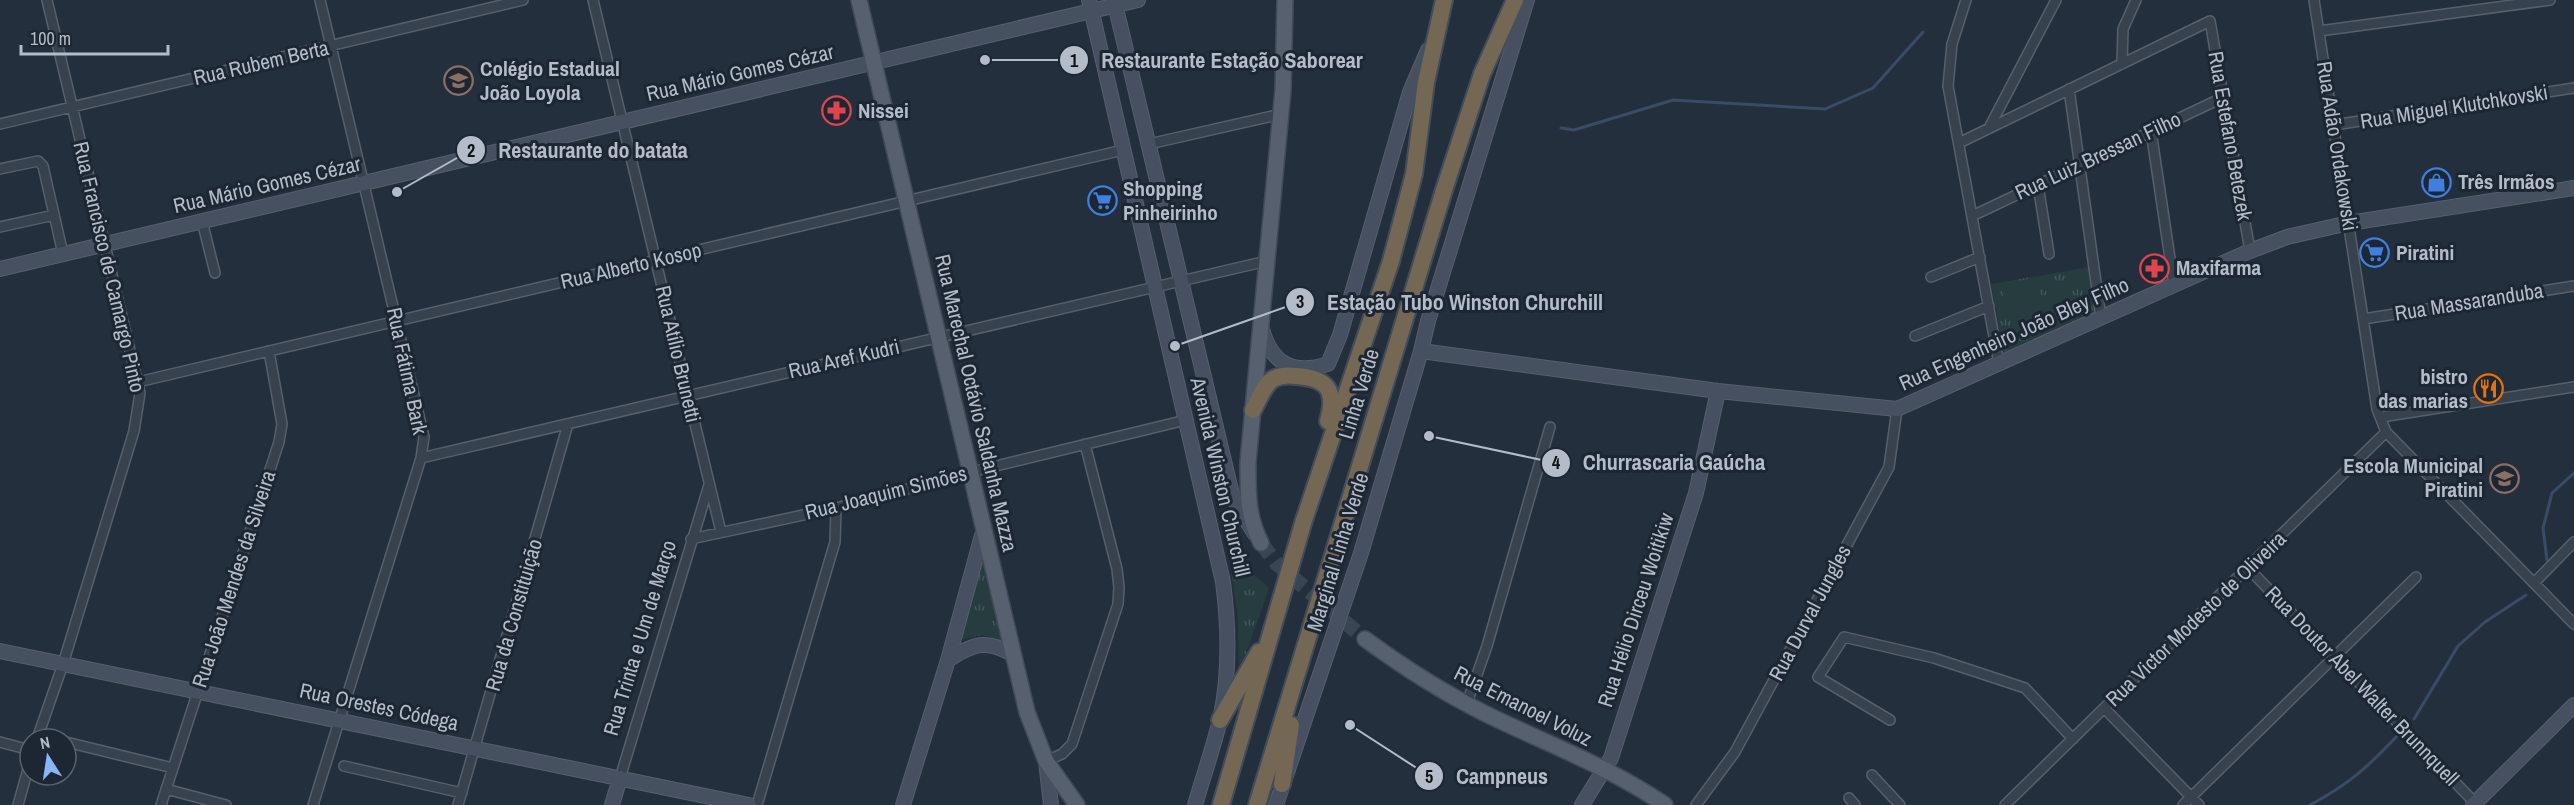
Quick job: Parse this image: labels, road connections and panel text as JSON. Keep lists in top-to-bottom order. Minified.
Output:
{"streets":{"highway":["Linha Verde"],"main road":["Rua Marechal Octávio Saldanha Mazza","Rua Emanoel Voluz"],"street":["Rua Rubem Berta","Rua Mário Gomes Cézar","Rua Miguel Klutchkovski","Rua Estefano Betezek","Rua Adão Ordakowski","Rua Luiz Bressan Filho","Rua Alberto Kosop","Rua Francisco de Camargo Pinto","Rua Massaranduba","Rua Engenheiro João Bley Filho","Rua Atílio Brunetti","Rua Aref Kudri","Rua Fátima Bark","Avenida Winston Churchill","Rua Joaquim Simões","Marginal Linha Verde","Rua João Mendes da Silveira","Rua Hélio Dirceu Woitikiw","Rua Durval Jungles","Rua da Constituição","Rua Victor Modesto de Oliveira","Rua Trinta e Um de Março","Rua Doutor Abel Walter Brunnquell","Rua Orestes Códega"]},"crossings":[["Rua Rubem Berta","Rua Francisco de Camargo Pinto"],["Rua Rubem Berta","Rua Fátima Bark"],["Rua Mário Gomes Cézar","Rua Francisco de Camargo Pinto"],["Rua Mário Gomes Cézar","Rua Atílio Brunetti"],["Rua Mário Gomes Cézar","Rua Fátima Bark"],["Rua Mário Gomes Cézar","Rua Marechal Octávio Saldanha Mazza"],["Rua Mário Gomes Cézar","Avenida Winston Churchill"],["Rua Miguel Klutchkovski","Rua Adão Ordakowski"],["Rua Estefano Betezek","Rua Luiz Bressan Filho"],["Rua Estefano Betezek","Rua Engenheiro João Bley Filho"],["Rua Adão Ordakowski","Rua Massaranduba"],["Rua Adão Ordakowski","Rua Engenheiro João Bley Filho"],["Rua Adão Ordakowski","Rua Victor Modesto de Oliveira"],["Rua Alberto Kosop","Rua Francisco de Camargo Pinto"],["Rua Alberto Kosop","Rua Atílio Brunetti"],["Rua Alberto Kosop","Rua Fátima Bark"],["Rua Alberto Kosop","Rua Marechal Octávio Saldanha Mazza"],["Rua Alberto Kosop","Avenida Winston Churchill"],["Rua Alberto Kosop","Rua João Mendes da Silveira"],["Rua Francisco de Camargo Pinto","Rua Orestes Códega"],["Rua Engenheiro João Bley Filho","Marginal Linha Verde"],["Rua Engenheiro João Bley Filho","Rua Hélio Dirceu Woitikiw"],["Rua Engenheiro João Bley Filho","Rua Durval Jungles"],["Rua Atílio Brunetti","Rua Aref Kudri"],["Rua Atílio Brunetti","Rua Joaquim Simões"],["Rua Atílio Brunetti","Rua Trinta e Um de Março"],["Rua Aref Kudri","Rua Fátima Bark"],["Rua Aref Kudri","Rua Marechal Octávio Saldanha Mazza"],["Rua Aref Kudri","Avenida Winston Churchill"],["Rua Aref Kudri","Rua da Constituição"],["Rua Fátima Bark","Rua Orestes Códega"],["Rua Marechal Octávio Saldanha Mazza","Rua Joaquim Simões"],["Avenida Winston Churchill","Rua Joaquim Simões"],["Rua Joaquim Simões","Rua Trinta e Um de Março"],["Rua João Mendes da Silveira","Rua Orestes Códega"],["Rua Hélio Dirceu Woitikiw","Rua Emanoel Voluz"],["Rua da Constituição","Rua Orestes Códega"],["Rua Victor Modesto de Oliveira","Rua Doutor Abel Walter Brunnquell"],["Rua Trinta e Um de Março","Rua Orestes Códega"]],"places":{"other":["Restaurante Estação Saborear","Restaurante do batata","Estação Tubo Winston Churchill","Churrascaria Gaúcha","Campneus"],"school or university":["Colégio Estadual João Loyola","Escola Municipal Piratini"],"pharmacy":["Nissei","Maxifarma"],"shop":["Três Irmãos"],"supermarket":["Shopping Pinheirinho","Piratini"],"restaurant":["bistro das marias"]},"scale_bar":"100 m","north":"top"}
